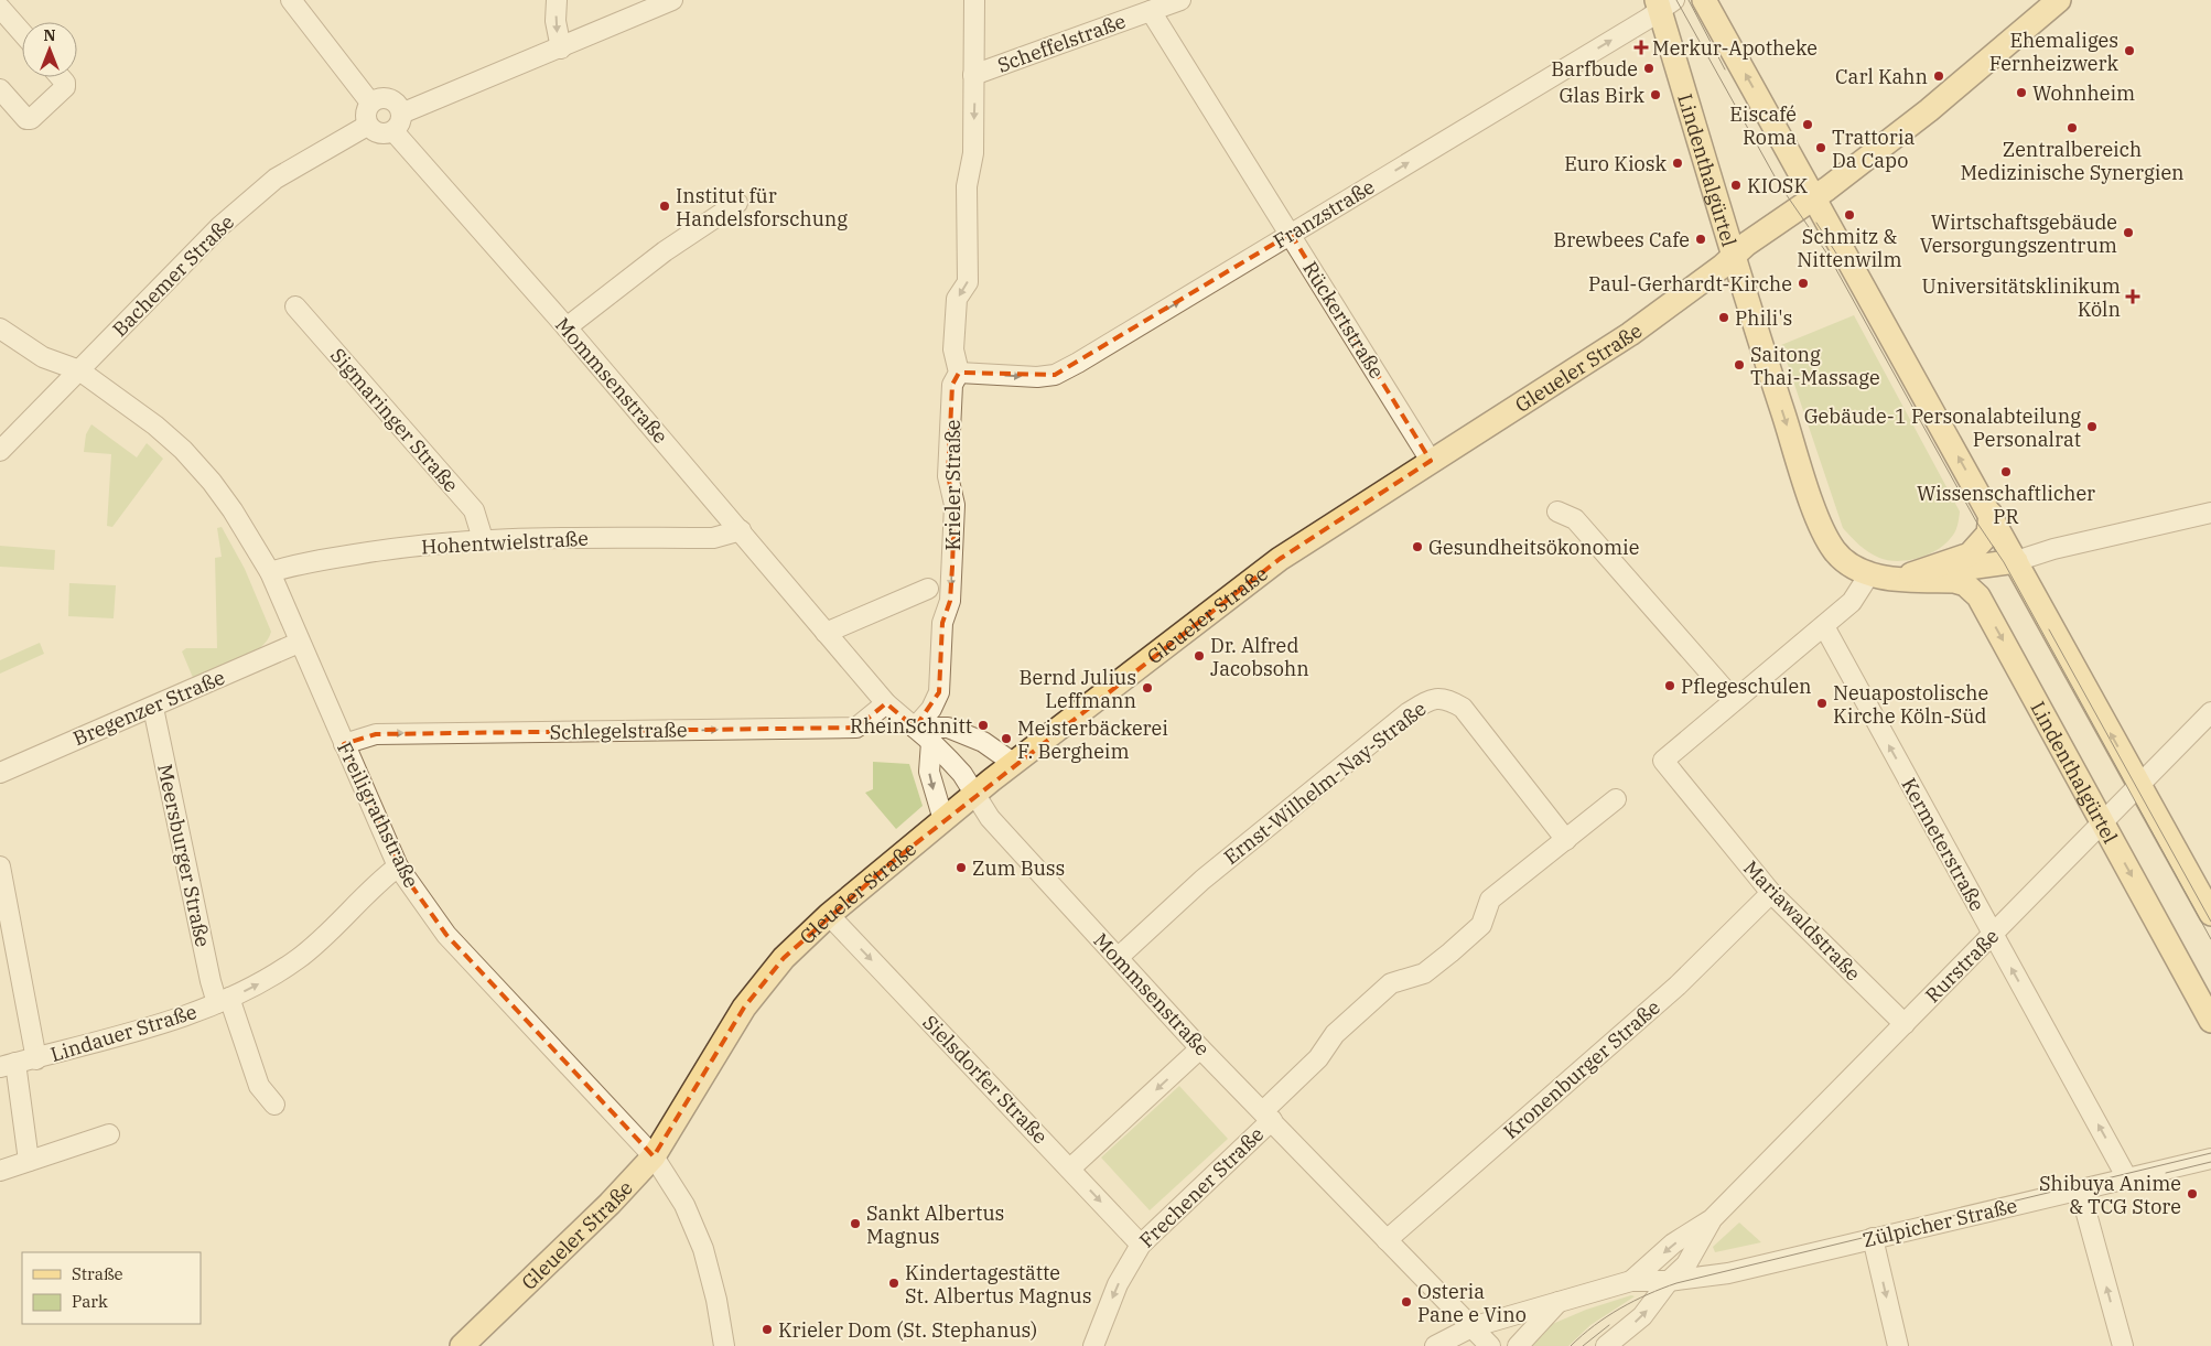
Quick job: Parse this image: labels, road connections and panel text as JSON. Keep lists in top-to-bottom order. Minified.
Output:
{"streets":{"main road":["Lindenthalgürtel","Gleueler Straße"],"street":["Scheffelstraße","Franzstraße","Bachemer Straße","Rückertstraße","Mommsenstraße","Sigmaringer Straße","Krieler Straße","Hohentwielstraße","Bregenzer Straße","Schlegelstraße","Ernst-Wilhelm-Nay-Straße","Freiligrathstraße","Kermeterstraße","Meersburger Straße","Mariawaldstraße","Rurstraße","Lindauer Straße","Kronenburger Straße","Sielsdorfer Straße","Frechener Straße","Zülpicher Straße"]},"crossings":[["Scheffelstraße","Rückertstraße"],["Scheffelstraße","Krieler Straße"],["Lindenthalgürtel","Franzstraße"],["Lindenthalgürtel","Gleueler Straße"],["Lindenthalgürtel","Rurstraße"],["Franzstraße","Rückertstraße"],["Franzstraße","Krieler Straße"],["Bachemer Straße","Mommsenstraße"],["Bachemer Straße","Freiligrathstraße"],["Rückertstraße","Gleueler Straße"],["Gleueler Straße","Mommsenstraße"],["Gleueler Straße","Freiligrathstraße"],["Gleueler Straße","Sielsdorfer Straße"],["Mommsenstraße","Krieler Straße"],["Mommsenstraße","Hohentwielstraße"],["Mommsenstraße","Schlegelstraße"],["Mommsenstraße","Ernst-Wilhelm-Nay-Straße"],["Mommsenstraße","Kronenburger Straße"],["Mommsenstraße","Frechener Straße"],["Mommsenstraße","Zülpicher Straße"],["Sigmaringer Straße","Hohentwielstraße"],["Hohentwielstraße","Freiligrathstraße"],["Bregenzer Straße","Freiligrathstraße"],["Bregenzer Straße","Meersburger Straße"],["Schlegelstraße","Freiligrathstraße"],["Ernst-Wilhelm-Nay-Straße","Frechener Straße"],["Freiligrathstraße","Lindauer Straße"],["Kermeterstraße","Rurstraße"],["Kermeterstraße","Zülpicher Straße"],["Meersburger Straße","Lindauer Straße"],["Mariawaldstraße","Rurstraße"],["Mariawaldstraße","Kronenburger Straße"],["Rurstraße","Zülpicher Straße"],["Sielsdorfer Straße","Frechener Straße"]],"one_way":["Franzstraße","Krieler Straße","Schlegelstraße","Kermeterstraße","Lindauer Straße","Sielsdorfer Straße"],"places":{"health":["Merkur-Apotheke","Universitätsklinikum Köln"],"other":["Ehemaliges Fernheizwerk","Barfbude","Carl Kahn","Wohnheim","Glas Birk","Eiscafé Roma","Zentralbereich Medizinische Synergien","Trattoria Da Capo","Euro Kiosk","KIOSK","Institut für Handelsforschung","Schmitz & Nittenwilm","Wirtschaftsgebäude Versorgungszentrum","Brewbees Cafe","Paul-Gerhardt-Kirche","Phili's","Saitong Thai-Massage","Gebäude-1 Personalabteilung Personalrat","Wissenschaftlicher PR","Gesundheitsökonomie","Dr. Alfred Jacobsohn","Pflegeschulen","Bernd Julius Leffmann","Neuapostolische Kirche Köln-Süd","RheinSchnitt","Meisterbäckerei F. Bergheim","Zum Buss","Shibuya Anime & TCG Store","Sankt Albertus Magnus","Kindertagestätte St. Albertus Magnus","Osteria Pane e Vino","Krieler Dom (St. Stephanus)"]},"legend":["Straße","Park"],"north":"top"}
